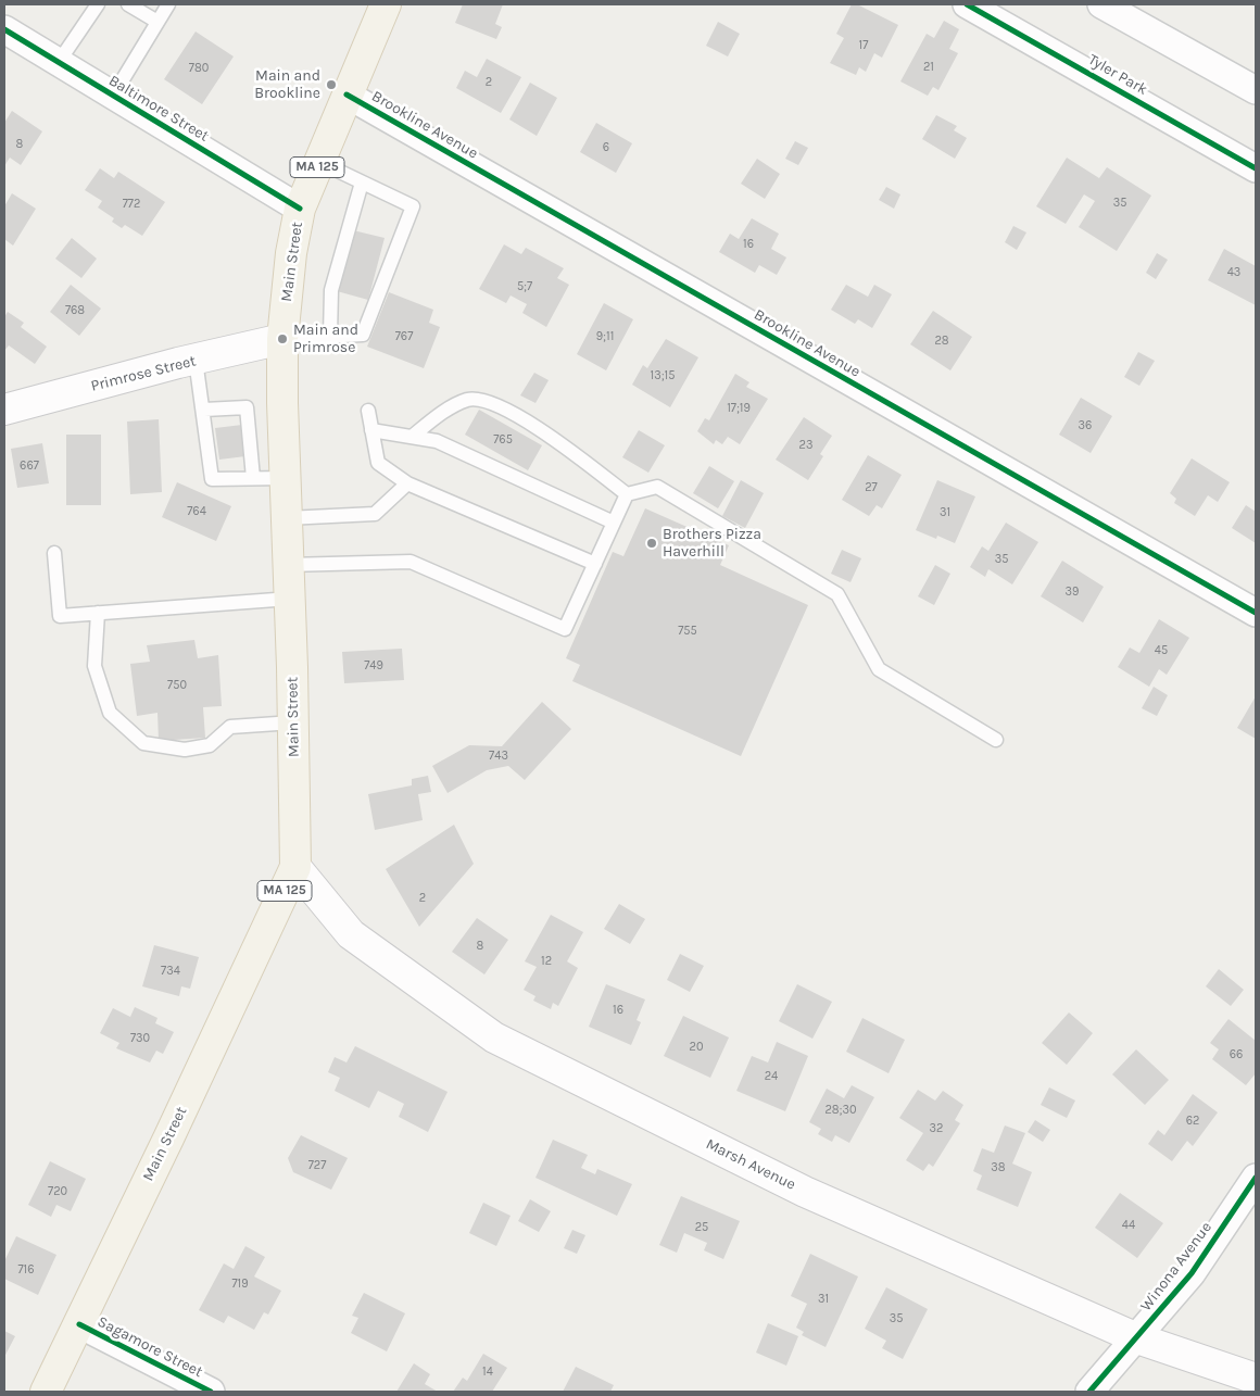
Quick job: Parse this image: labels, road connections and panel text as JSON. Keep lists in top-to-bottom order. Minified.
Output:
{"streets":{"main road":["MA 125","Main Street","Primrose Street","Marsh Avenue"],"street":["Tyler Park","Baltimore Street","Brookline Avenue","Winona Avenue","Sagamore Street"]},"crossings":[["Baltimore Street","Main Street"],["Brookline Avenue","Main Street"],["Main Street","Primrose Street"],["Main Street","Marsh Avenue"],["Main Street","Sagamore Street"],["Marsh Avenue","Winona Avenue"]],"places":["Main and Brookline","Main and Primrose","Brothers Pizza Haverhill"],"house_numbers":["17","21","780","2","8","6","35","772","16","43","5;7","768","767","9;11","28","13;15","17;19","36","765","23","667","27","764","31","35","39","755","45","749","750","743","2","8","12","734","16","730","20","66","24","28;30","62","32","727","38","720","44","25","716","719","31","35","14"]}
